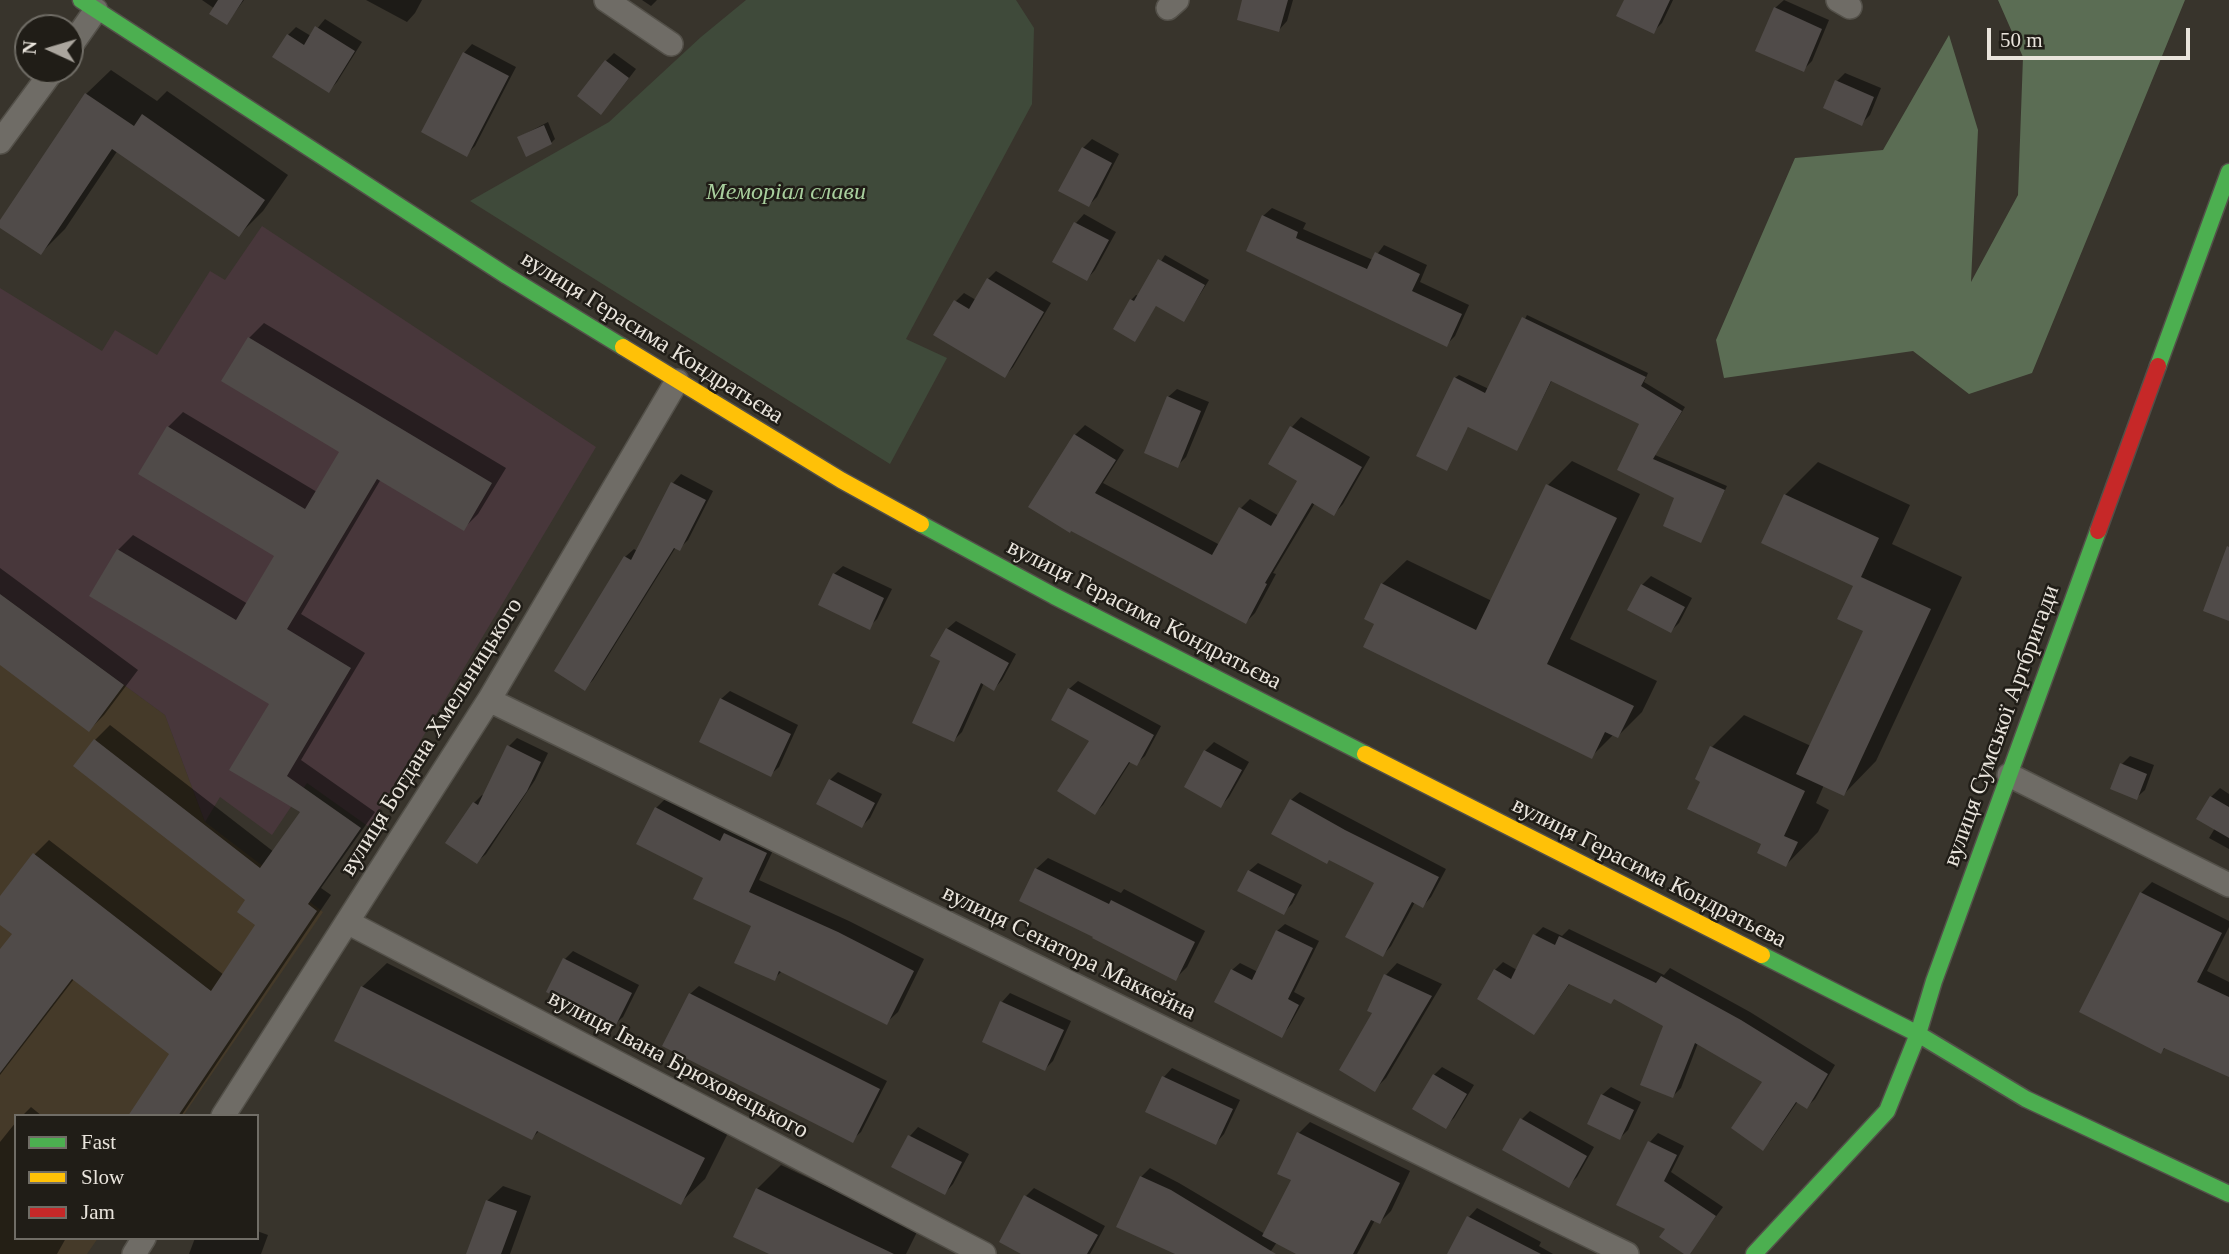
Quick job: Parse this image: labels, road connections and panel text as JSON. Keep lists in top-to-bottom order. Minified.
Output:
{"streets":{"street":["вулиця Герасима Кондратьєва","вулиця Сумської Артбригади","вулиця Богдана Хмельницького","вулиця Сенатора Маккейна","вулиця Івана Брюховецького"]},"crossings":[["вулиця Герасима Кондратьєва","вулиця Сумської Артбригади"],["вулиця Герасима Кондратьєва","вулиця Богдана Хмельницького"],["вулиця Богдана Хмельницького","вулиця Сенатора Маккейна"],["вулиця Богдана Хмельницького","вулиця Івана Брюховецького"]],"parks":["Меморіал слави"],"legend":["Fast","Slow","Jam"],"scale_bar":"50 m","north":"left"}
